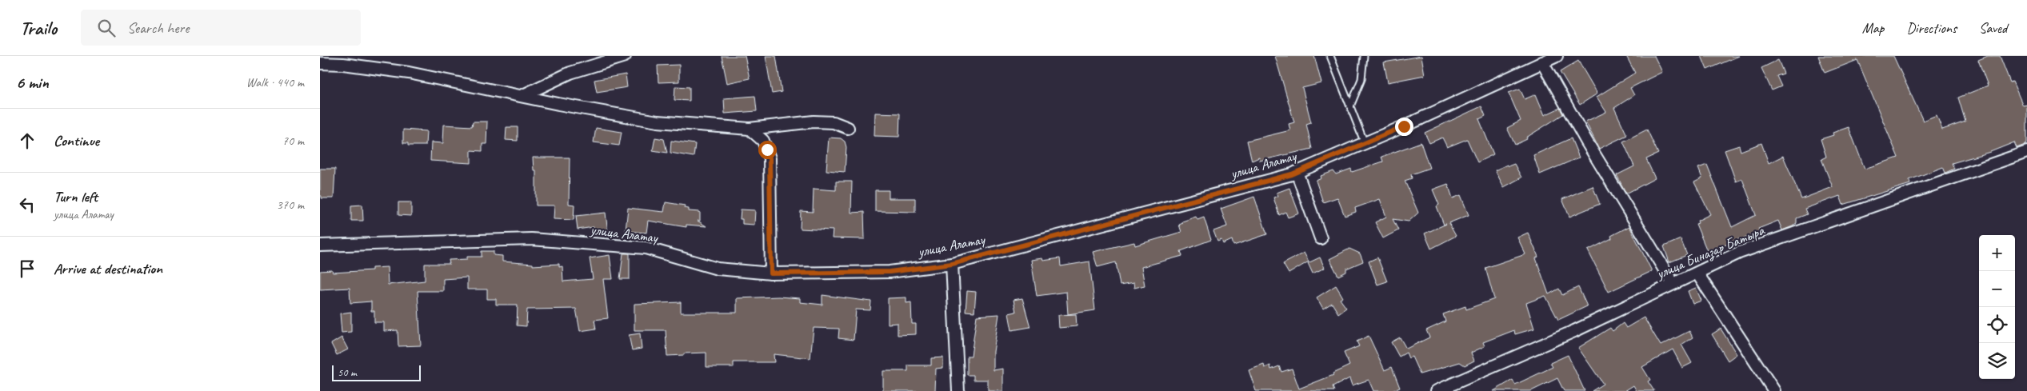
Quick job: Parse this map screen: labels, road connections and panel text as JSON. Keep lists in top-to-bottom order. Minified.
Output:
{"streets":{"street":["улица Алатау","улица Биназар Батыра"]},"scale_bar":"50 m","page":{"header":"Trailo","search":"Search here","nav":["Map","Directions","Saved"],"heading":["6 min","Walk · 440 m"],"list":[["Continue","70 m"],["Turn left","улица Алатау","370 m"],"Arrive at destination"],"map_buttons":["+","−"],"scale":"50 m"}}
